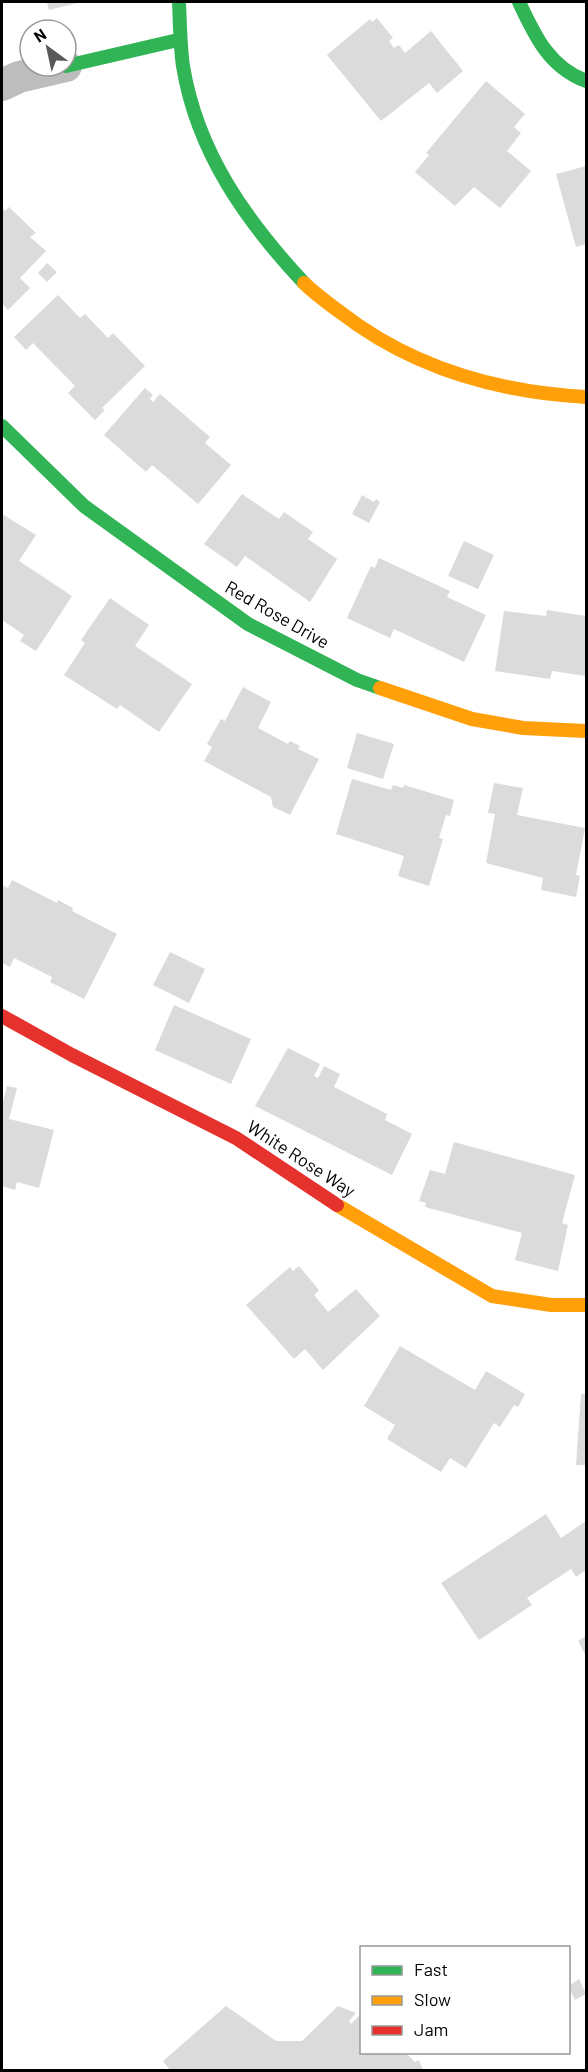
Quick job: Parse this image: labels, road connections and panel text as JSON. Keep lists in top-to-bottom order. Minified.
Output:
{"streets":{"street":["Red Rose Drive","White Rose Way"]},"legend":["Fast","Slow","Jam"],"north":"top left"}
